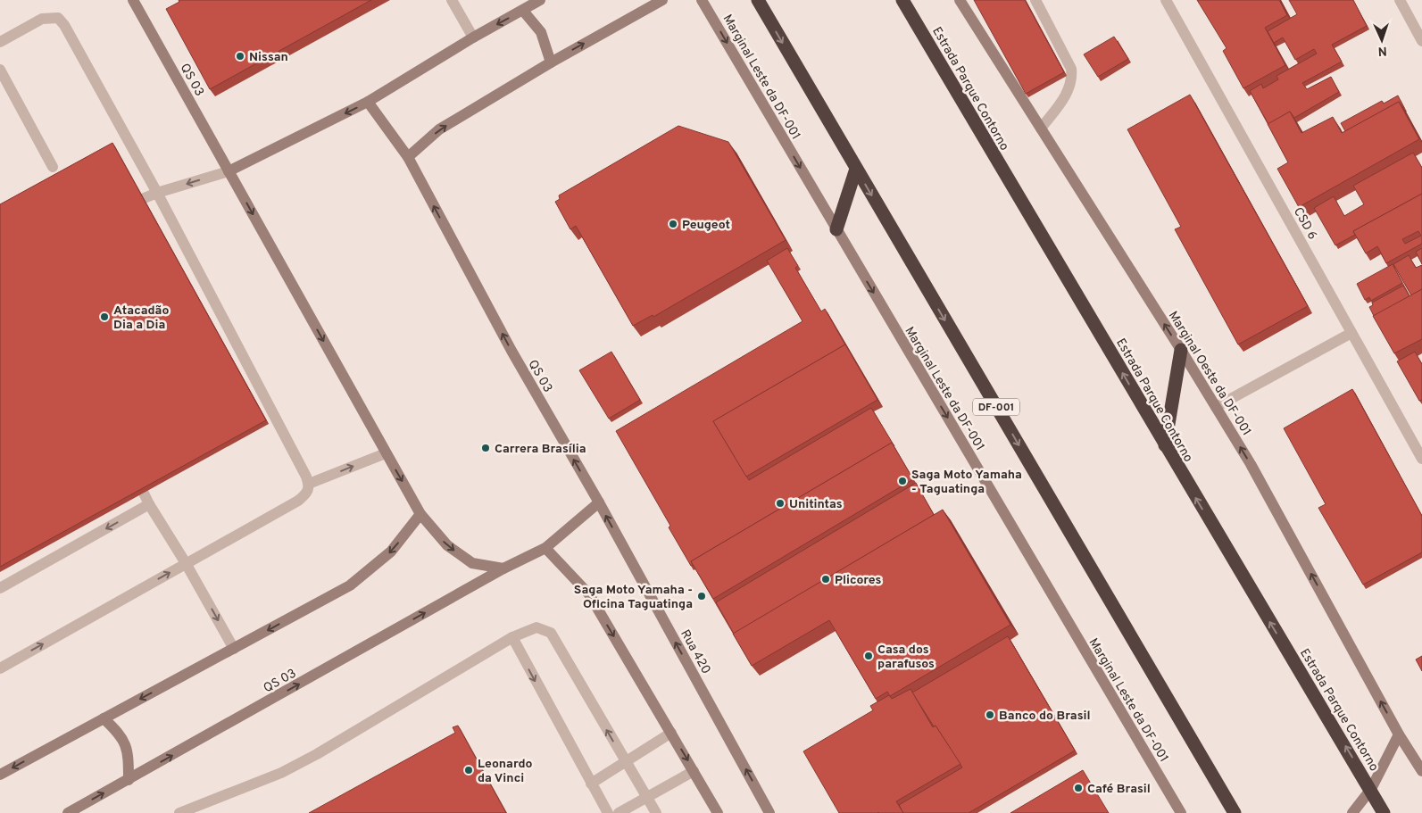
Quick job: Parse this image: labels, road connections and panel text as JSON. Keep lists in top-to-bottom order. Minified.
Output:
{"streets":{"highway":["Estrada Parque Contorno","DF-001"],"main road":["Marginal Leste da DF-001","QS 03","Marginal Oeste da DF-001","Rua 420"],"street":["CSD 6"]},"crossings":[["QS 03","Rua 420"]],"one_way":["Marginal Leste da DF-001","Estrada Parque Contorno","Marginal Oeste da DF-001"],"places":["Nissan","Peugeot","Atacadão Dia a Dia","Carrera Brasília","Saga Moto Yamaha - Taguatinga","Unitintas","Plicores","Saga Moto Yamaha - Oficina Taguatinga","Casa dos parafusos","Banco do Brasil","Leonardo da Vinci","Café Brasil"],"north":"bottom"}
